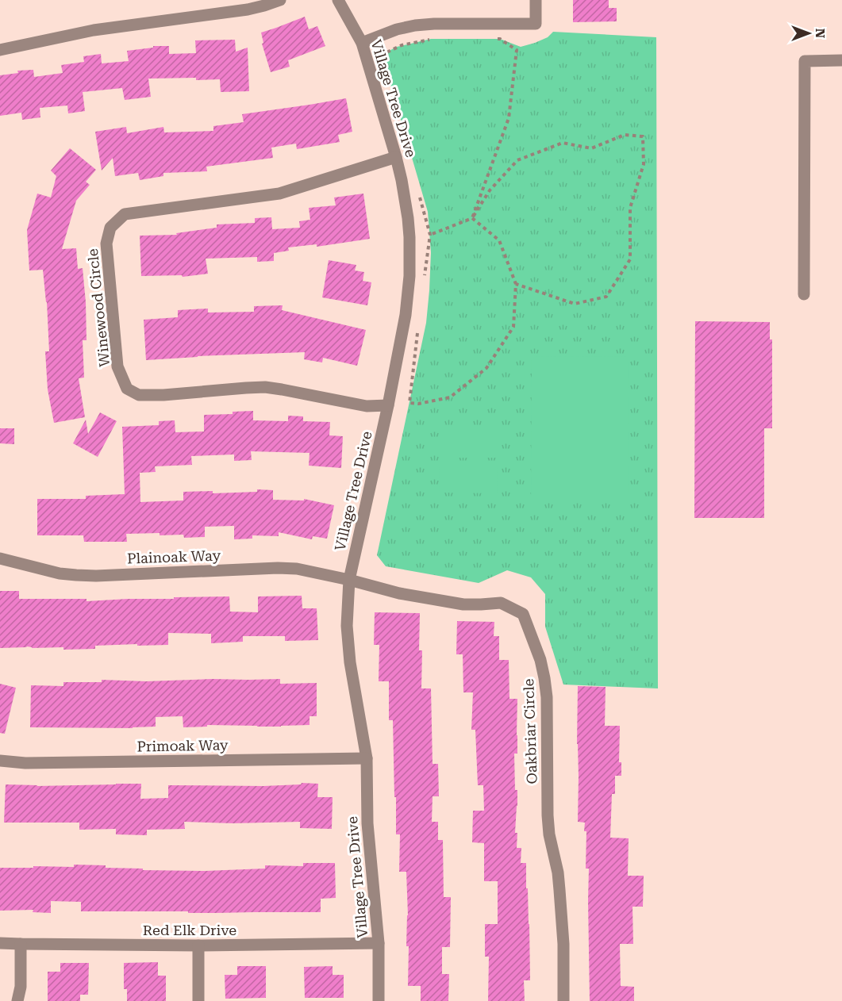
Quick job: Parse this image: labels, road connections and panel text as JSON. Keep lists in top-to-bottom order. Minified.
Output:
{"streets":{"street":["Village Tree Drive","Winewood Circle","Plainoak Way","Oakbriar Circle","Primoak Way","Red Elk Drive"]},"crossings":[["Village Tree Drive","Winewood Circle"],["Village Tree Drive","Plainoak Way"],["Village Tree Drive","Oakbriar Circle"],["Village Tree Drive","Primoak Way"],["Village Tree Drive","Red Elk Drive"],["Plainoak Way","Oakbriar Circle"]],"north":"right"}
